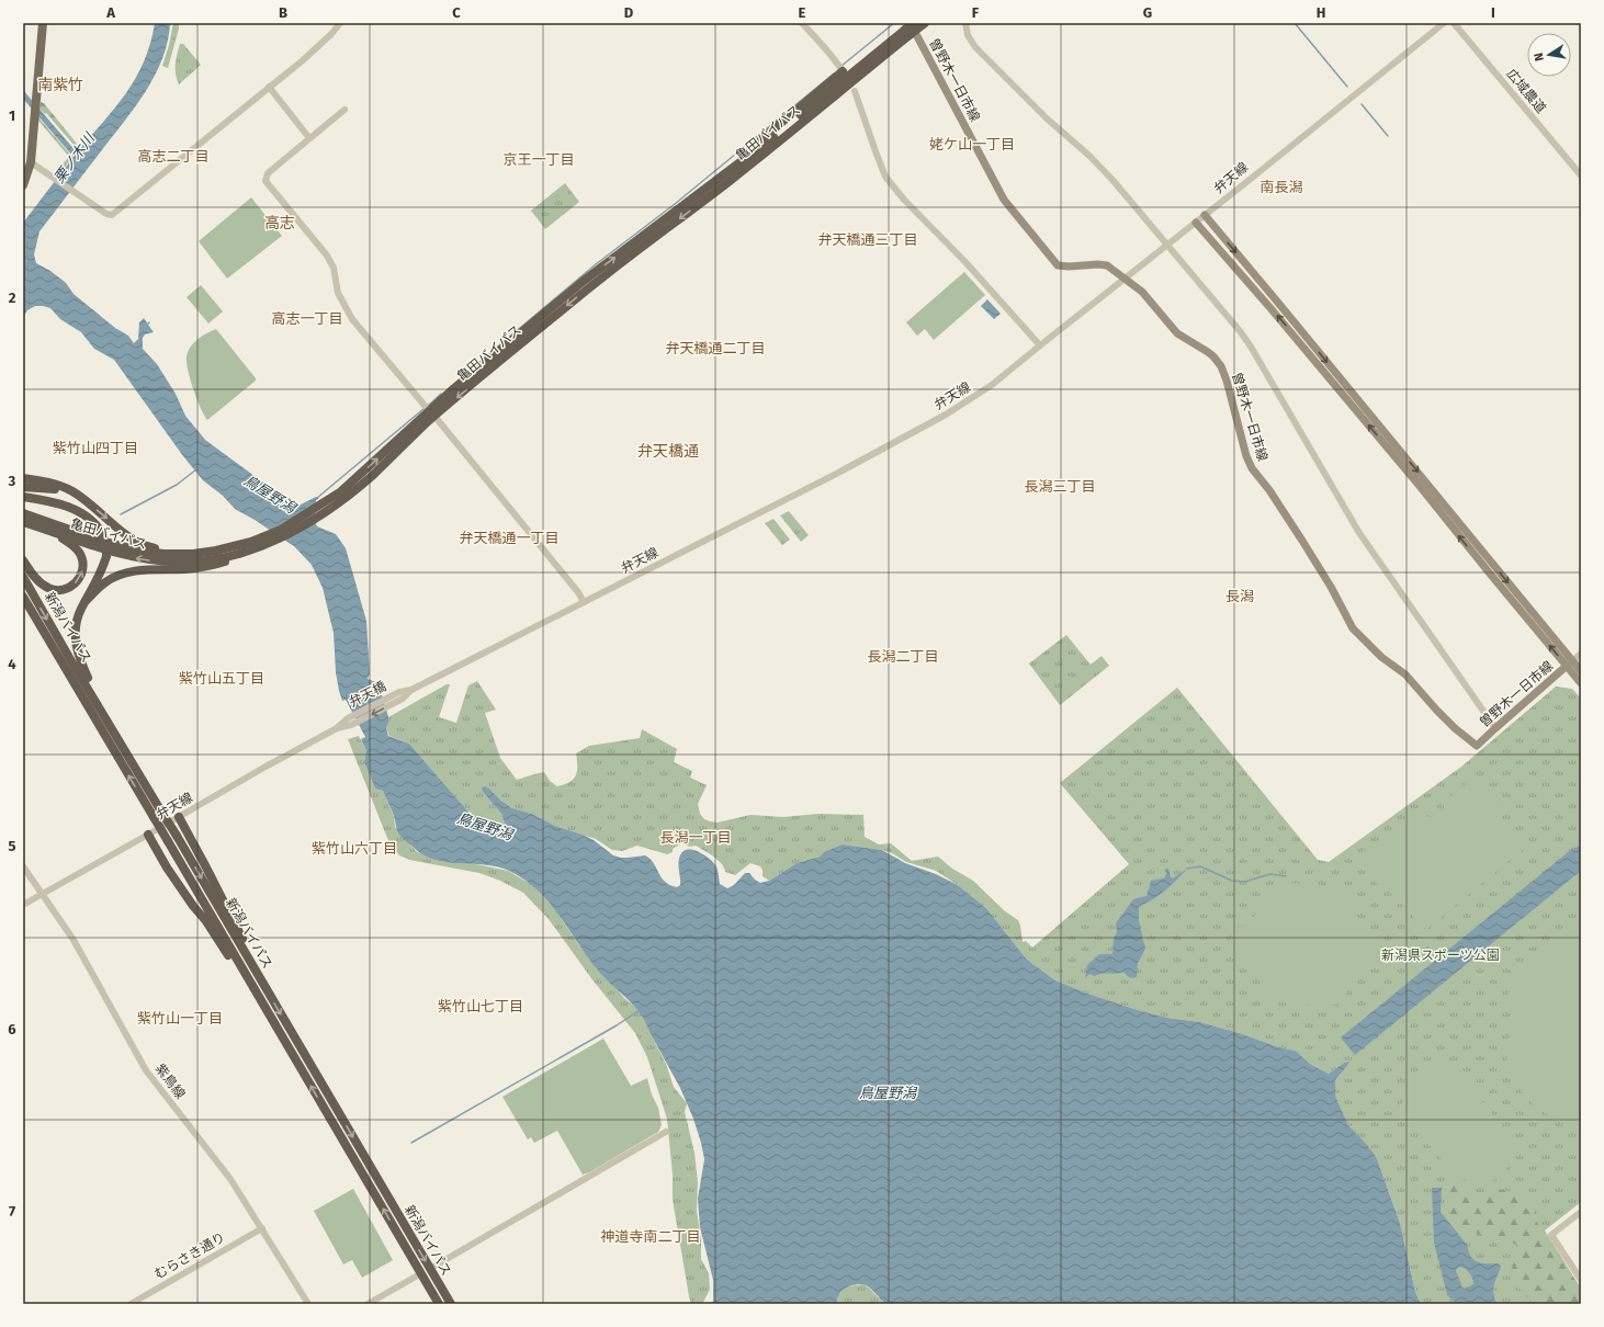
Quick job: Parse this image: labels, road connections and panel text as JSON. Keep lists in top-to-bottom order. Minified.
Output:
{"streets":{"highway":["亀田バイパス","新潟バイパス"],"main road":["曽野木一日市線"],"street":["広域農道","弁天線","弁天橋","紫鳥線","むらさき通り"]},"crossings":[["曽野木一日市線","亀田バイパス"],["曽野木一日市線","弁天線"],["弁天線","弁天橋"],["弁天線","紫鳥線"],["紫鳥線","むらさき通り"]],"districts":["南紫竹","姥ケ山一丁目","高志二丁目","京王一丁目","南長潟","高志","弁天橋通三丁目","高志一丁目","弁天橋通二丁目","紫竹山四丁目","弁天橋通","長潟三丁目","弁天橋通一丁目","長潟","長潟二丁目","紫竹山五丁目","長潟一丁目","紫竹山六丁目","紫竹山七丁目","紫竹山一丁目","神道寺南二丁目"],"water":["栗ノ木川","鳥屋野潟"],"parks":["新潟県スポーツ公園"],"north":"left","grid":{"columns":["A","B","C","D","E","F","G","H","I"],"rows":["1","2","3","4","5","6","7"]}}
